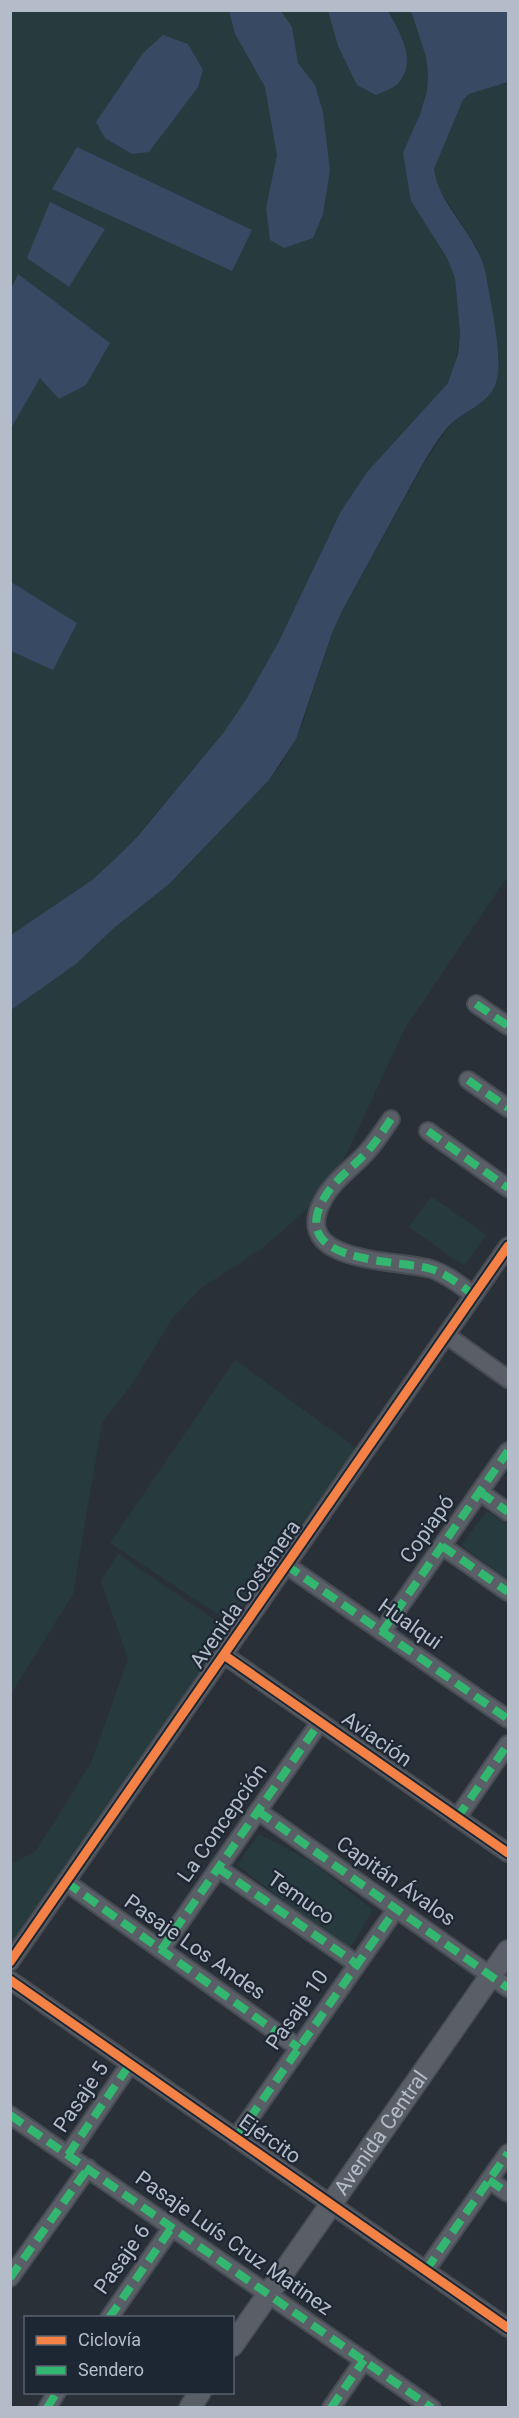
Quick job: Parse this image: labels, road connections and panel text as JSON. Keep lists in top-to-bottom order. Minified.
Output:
{"streets":{"street":["Copiapó","Avenida Costanera","Hualqui","Aviación","La Concepción","Capitán Ávalos","Temuco","Pasaje Los Andes","Pasaje 10","Pasaje 5","Avenida Central","Ejército","Pasaje Luís Cruz Matinez","Pasaje 6"]},"crossings":[["Copiapó","Hualqui"],["Avenida Costanera","Hualqui"],["Avenida Costanera","Aviación"],["Avenida Costanera","Pasaje Los Andes"],["Aviación","La Concepción"],["La Concepción","Capitán Ávalos"],["La Concepción","Temuco"],["La Concepción","Pasaje Los Andes"],["Capitán Ávalos","Pasaje 10"],["Capitán Ávalos","Avenida Central"],["Temuco","Pasaje 10"],["Pasaje Los Andes","Pasaje 10"],["Pasaje 10","Ejército"],["Pasaje 5","Ejército"],["Pasaje 5","Pasaje Luís Cruz Matinez"],["Avenida Central","Ejército"],["Avenida Central","Pasaje Luís Cruz Matinez"],["Pasaje Luís Cruz Matinez","Pasaje 6"]],"legend":["Ciclovía","Sendero"]}
